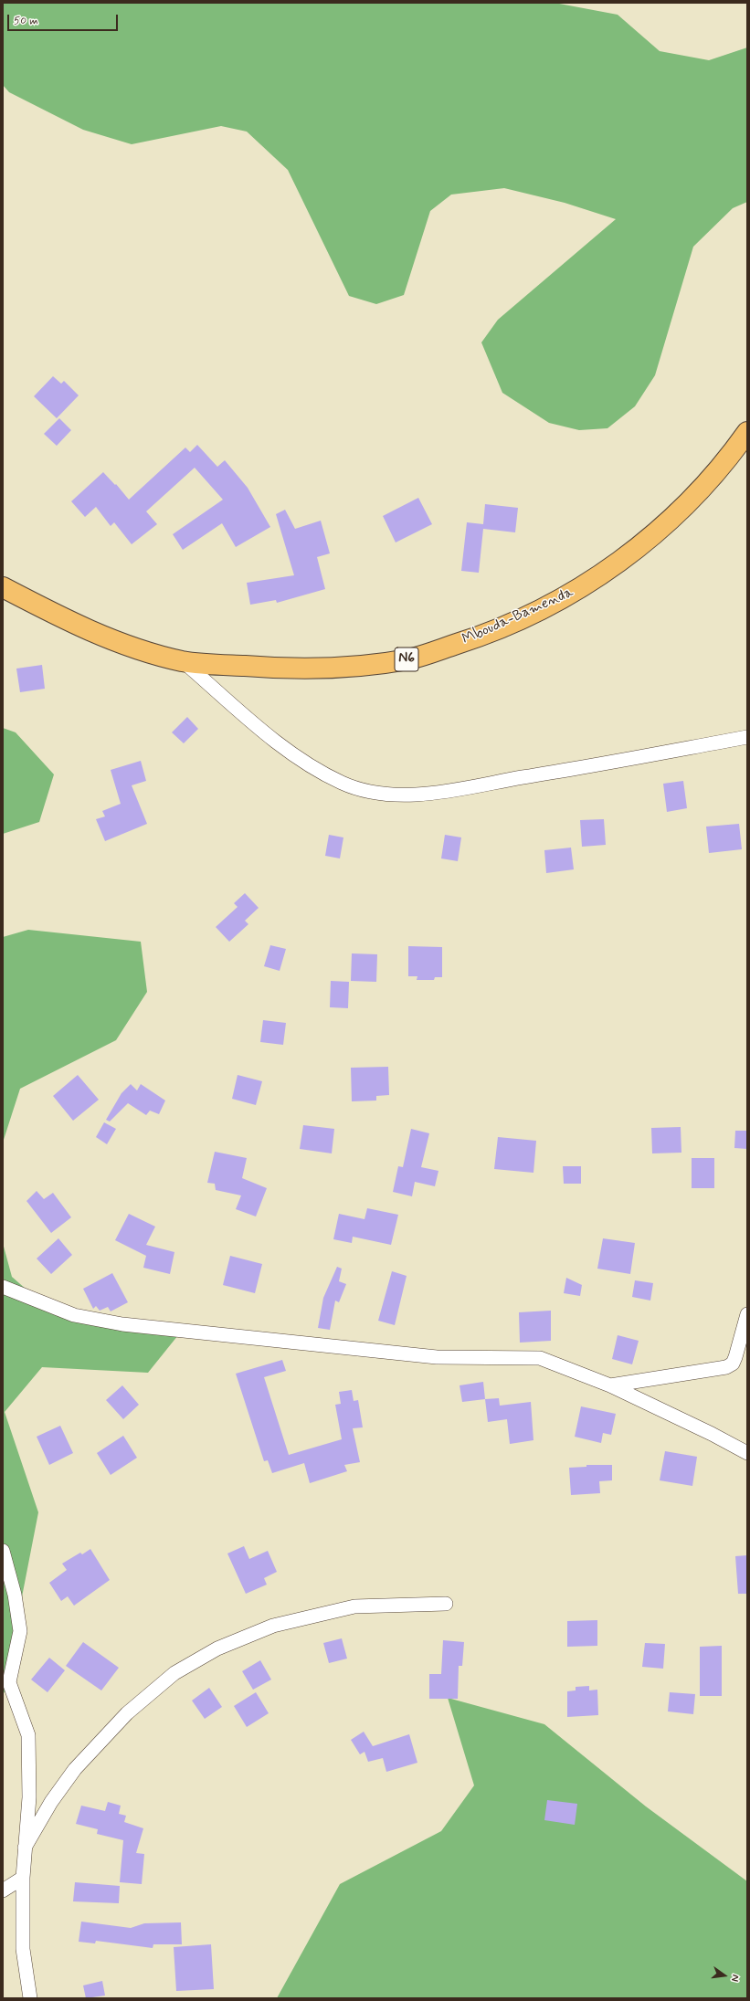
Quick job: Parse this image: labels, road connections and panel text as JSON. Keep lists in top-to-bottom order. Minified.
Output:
{"streets":{"highway":["Mbouda-Bamenda","N6"]},"scale_bar":"50 m","north":"right"}
